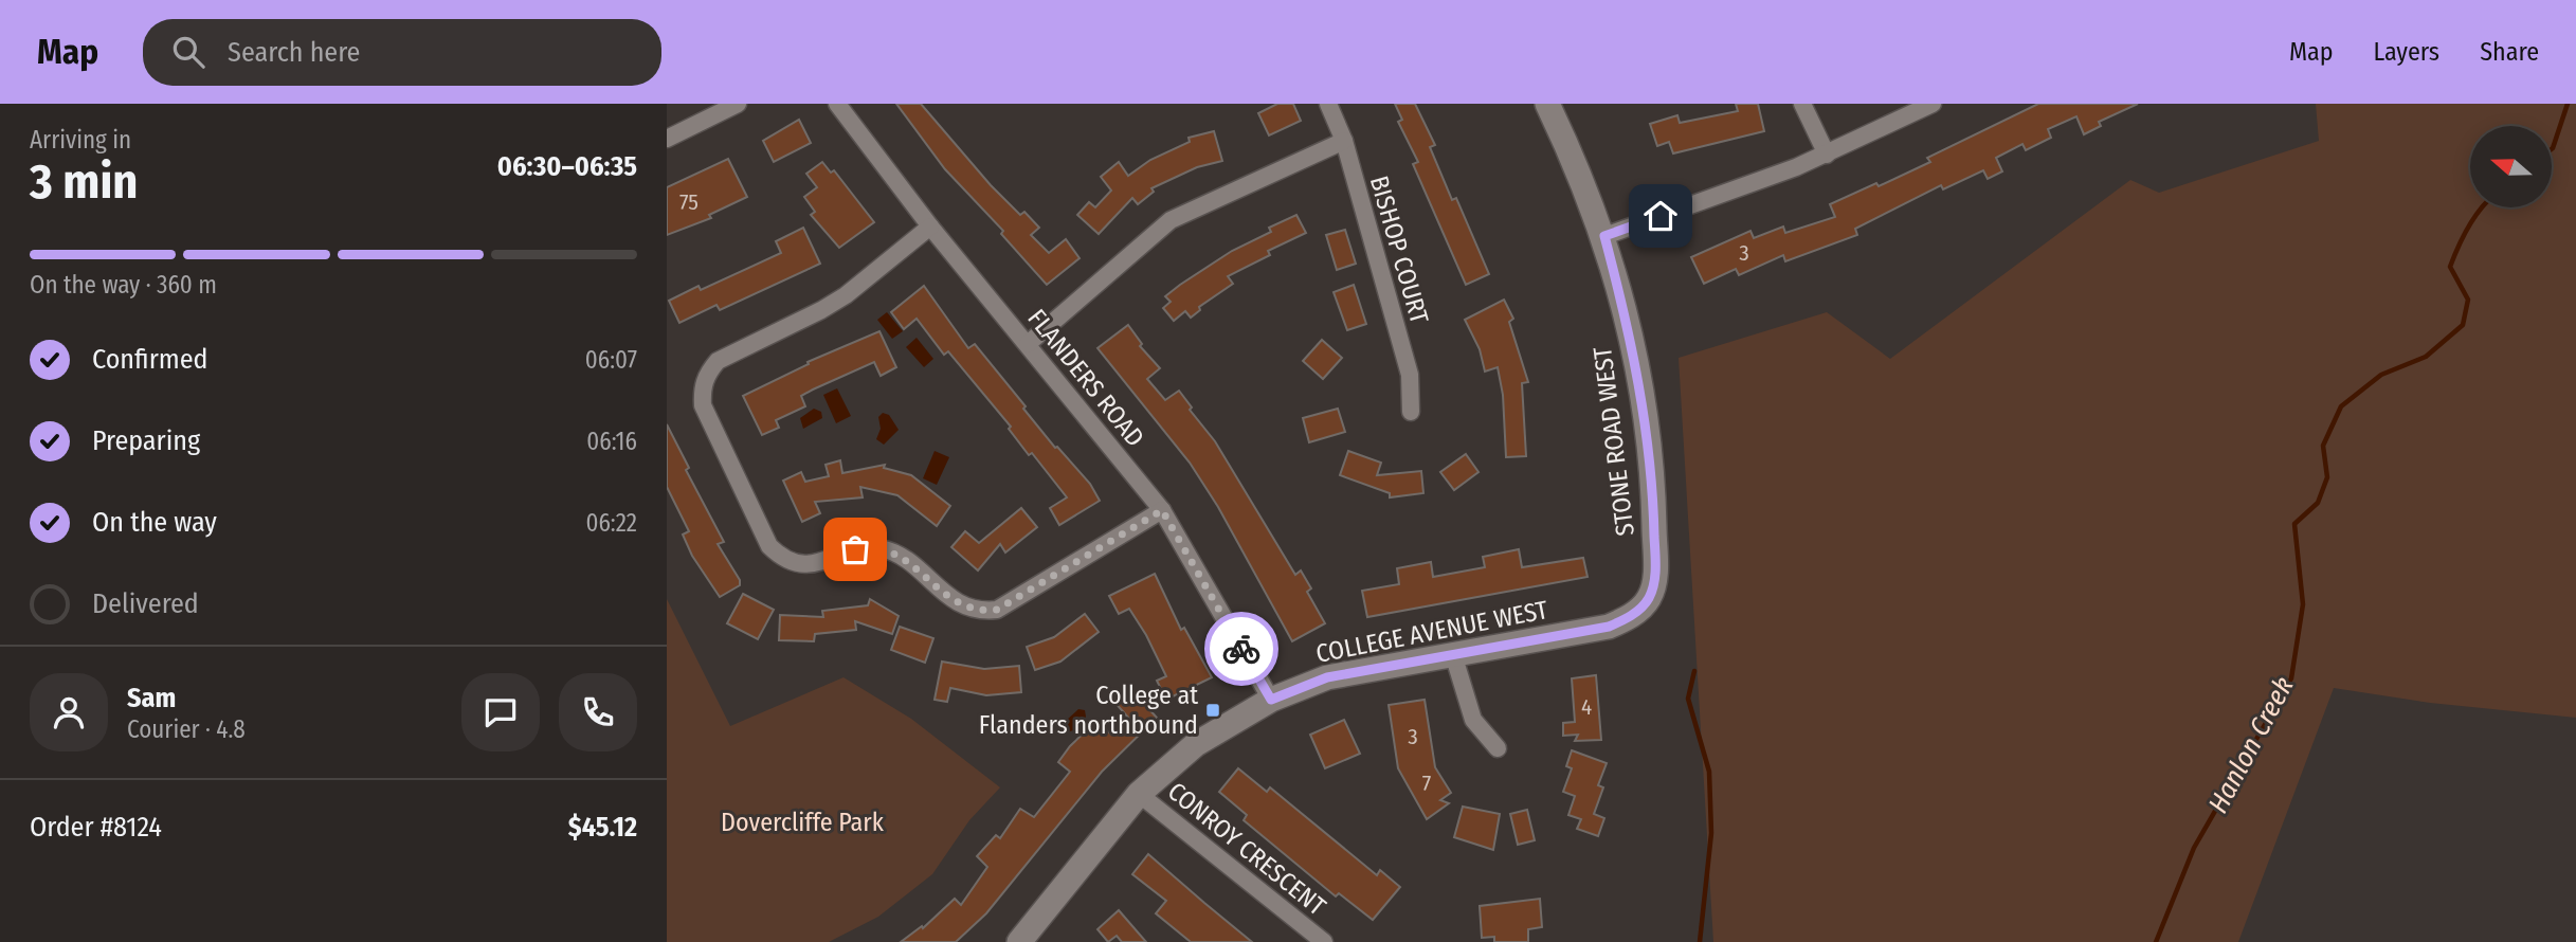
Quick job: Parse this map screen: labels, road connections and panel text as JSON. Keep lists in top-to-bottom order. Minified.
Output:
{"streets":{"street":["BISHOP COURT","FLANDERS ROAD","STONE ROAD WEST","COLLEGE AVENUE WEST","CONROY CRESCENT"]},"crossings":[["FLANDERS ROAD","COLLEGE AVENUE WEST"],["STONE ROAD WEST","COLLEGE AVENUE WEST"],["COLLEGE AVENUE WEST","CONROY CRESCENT"]],"water":["Hanlon Creek"],"parks":["Dovercliffe Park"],"places":{"transit":["College at Flanders northbound"]},"house_numbers":["75","3","4","3","7"],"north":"left","page":{"header":"Map","search":"Search here","nav":["Map","Layers","Share"],"heading":["3 min","Arriving in","06:30–06:35"],"panel":["Sam","Courier · 4.8","Order #8124","$45.12"],"bar":"On the way · 360 m","list":[["Confirmed","06:07"],["Preparing","06:16"],["On the way","06:22"],"Delivered"]}}
